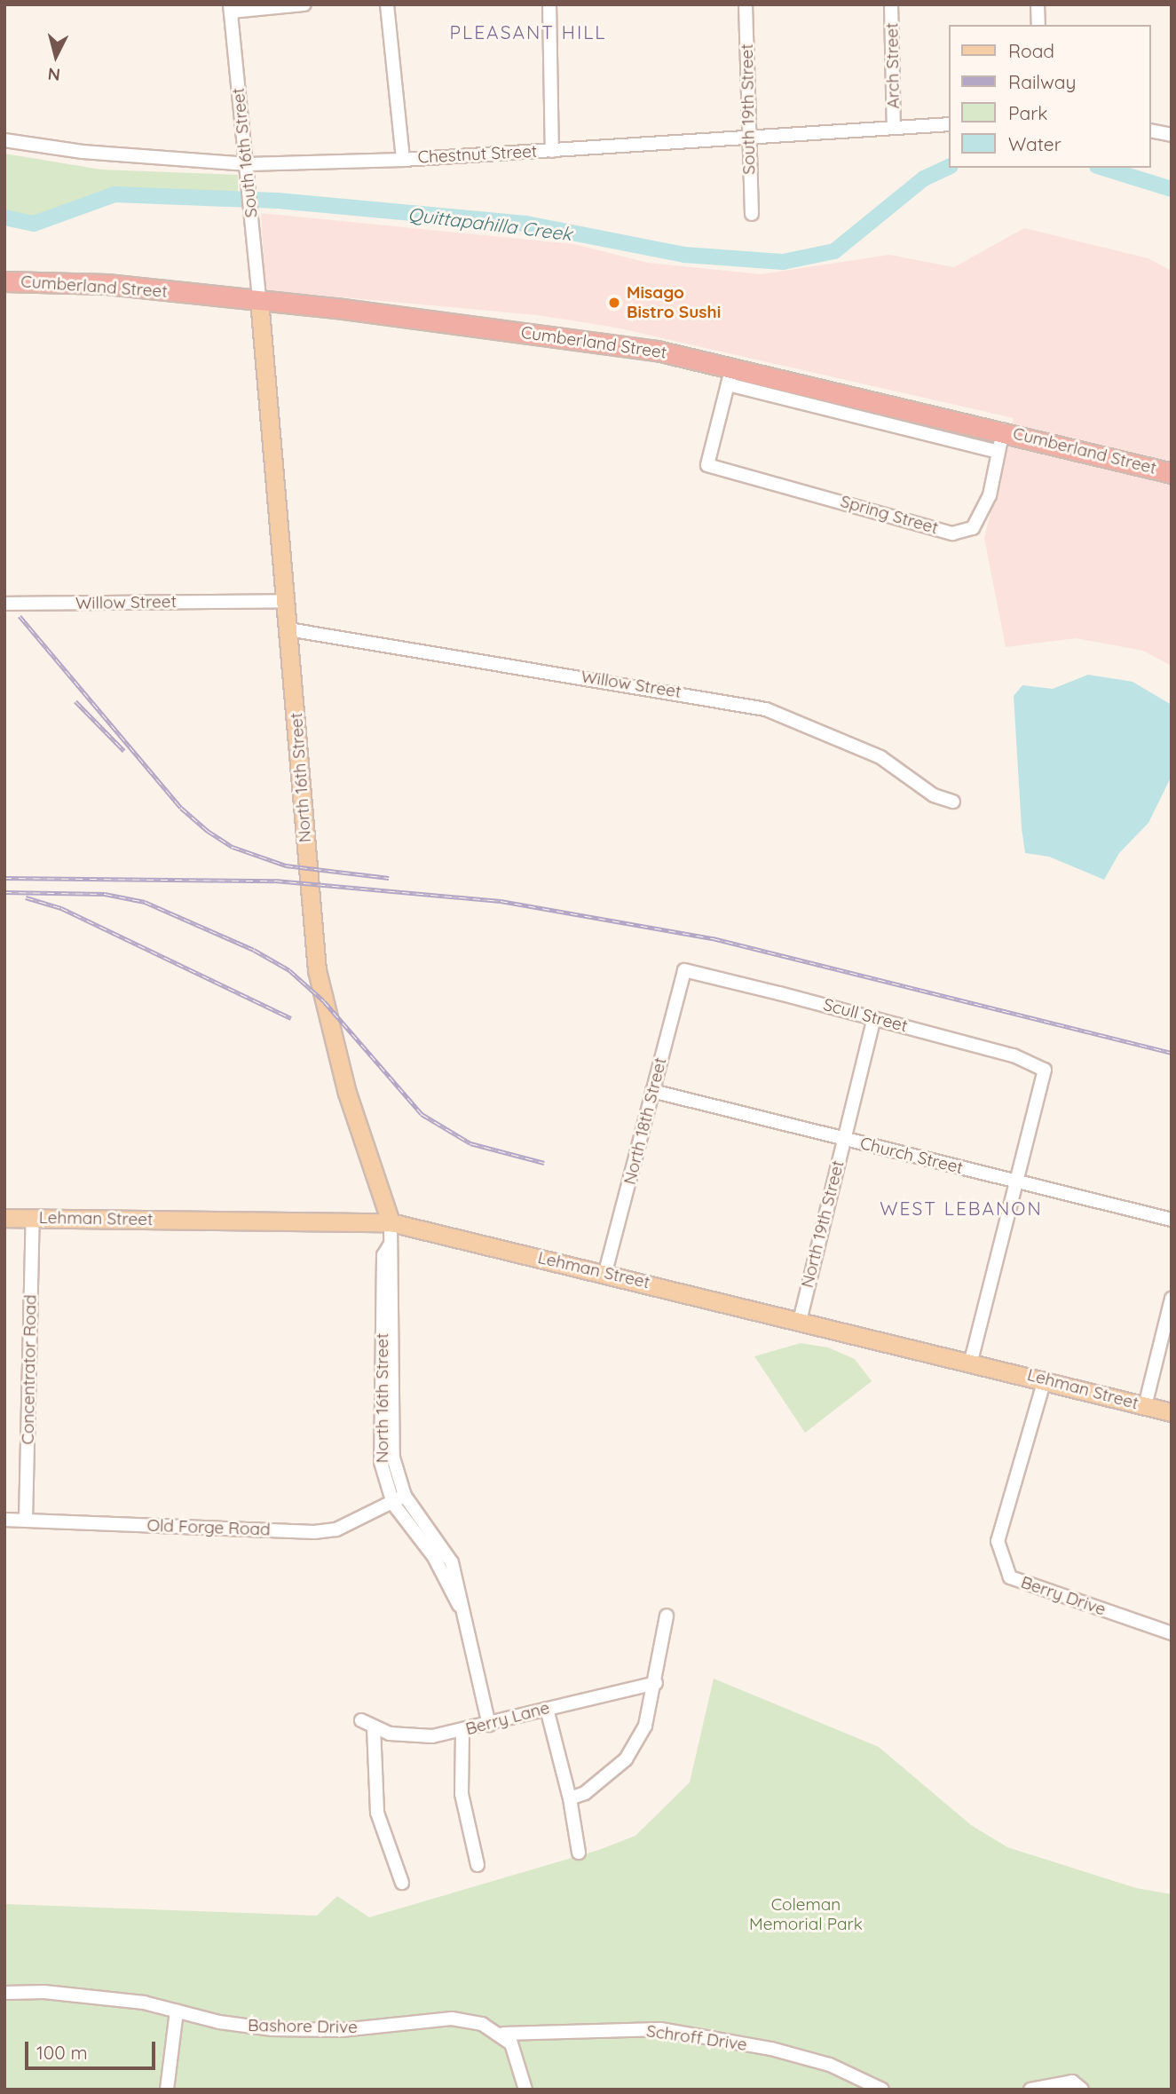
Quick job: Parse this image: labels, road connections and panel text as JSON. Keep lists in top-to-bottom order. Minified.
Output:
{"streets":{"highway":["Cumberland Street"],"main road":["North 16th Street","Lehman Street"],"street":["Arch Street","South 19th Street","South 16th Street","Chestnut Street","Spring Street","Willow Street","Scull Street","North 18th Street","Church Street","North 19th Street","Concentrator Road","Old Forge Road","Berry Drive","Berry Lane","Bashore Drive","Schroff Drive"]},"crossings":[["Arch Street","Chestnut Street"],["South 19th Street","Chestnut Street"],["South 16th Street","Chestnut Street"],["South 16th Street","Cumberland Street"],["South 16th Street","North 16th Street"],["Cumberland Street","Spring Street"],["Cumberland Street","North 16th Street"],["Willow Street","North 16th Street"],["North 16th Street","Lehman Street"],["North 16th Street","Old Forge Road"],["North 16th Street","Berry Lane"],["Scull Street","North 18th Street"],["Scull Street","Church Street"],["Scull Street","North 19th Street"],["North 18th Street","Church Street"],["North 18th Street","Lehman Street"],["Church Street","North 19th Street"],["Lehman Street","North 19th Street"],["Lehman Street","Concentrator Road"],["Lehman Street","Berry Drive"],["Concentrator Road","Old Forge Road"],["Bashore Drive","Schroff Drive"]],"districts":["PLEASANT HILL","WEST LEBANON"],"water":["Quittapahilla Creek"],"parks":["Coleman Memorial Park"],"places":["Misago Bistro Sushi"],"legend":["Road","Railway","Park","Water"],"scale_bar":"100 m","north":"bottom"}
